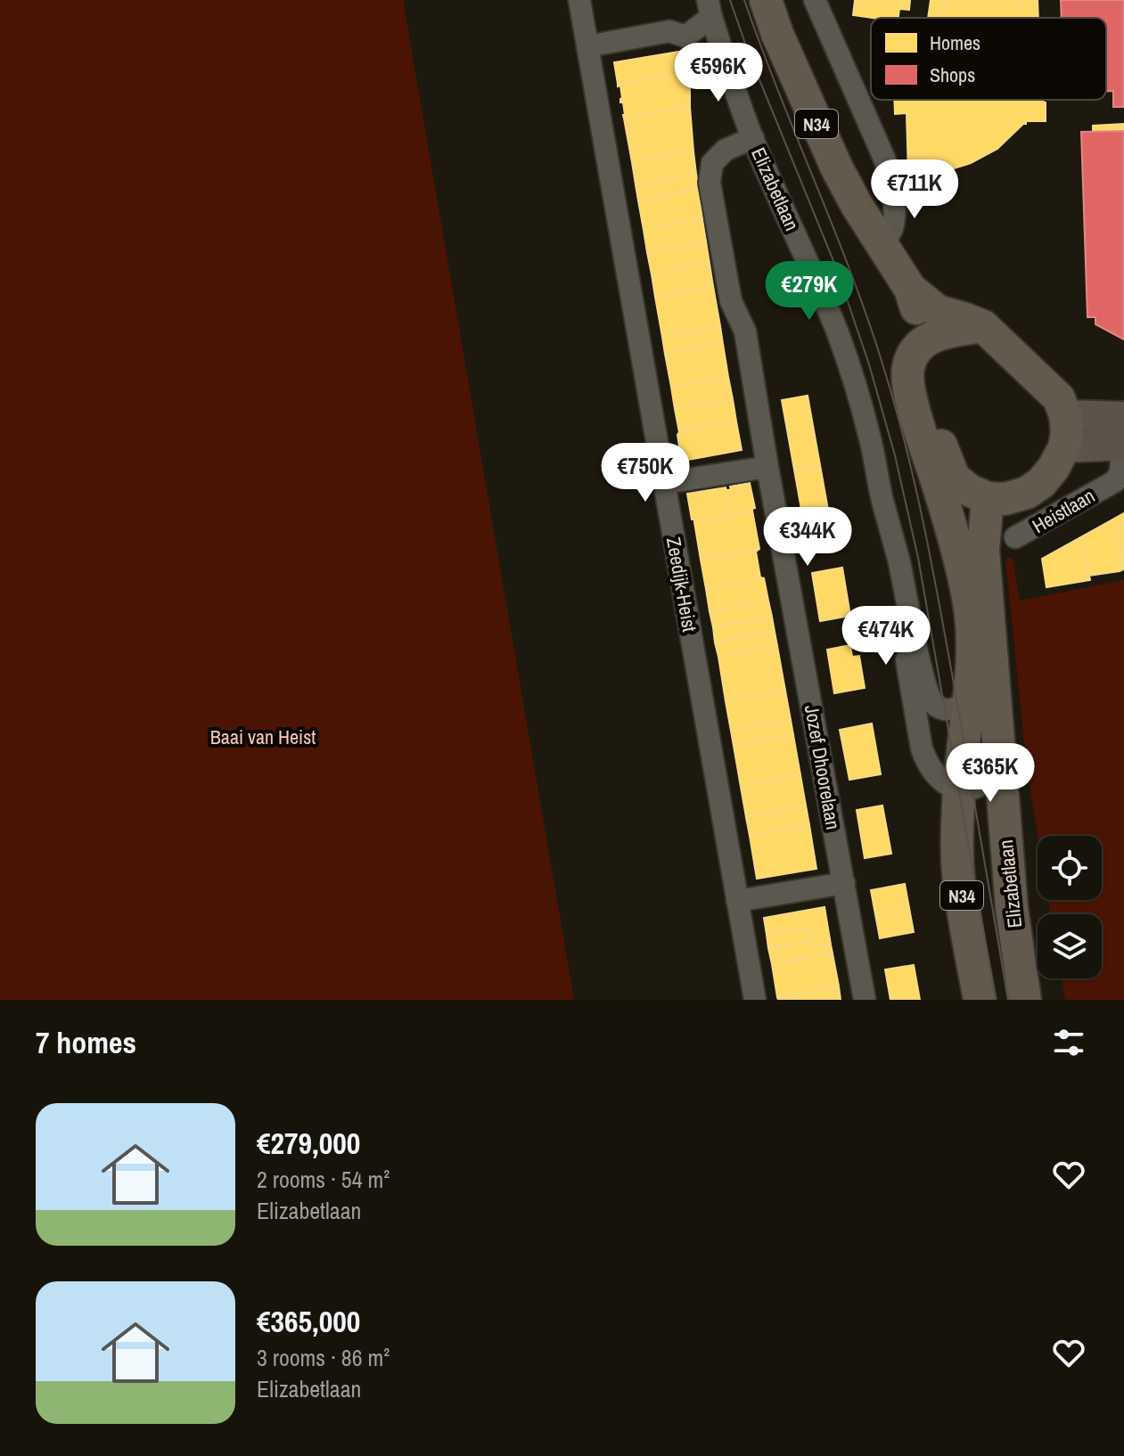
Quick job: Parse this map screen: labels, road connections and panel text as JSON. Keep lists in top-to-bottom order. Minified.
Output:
{"streets":{"main road":["N34","Elizabetlaan"],"street":["Heistlaan","Zeedijk-Heist","Jozef Dhoorelaan"]},"crossings":[["N34","Elizabetlaan"],["Elizabetlaan","Jozef Dhoorelaan"]],"parks":["Baai van Heist"],"legend":["Homes","Shops"],"page":{"price":["€596K","€711K","€279K","€750K","€344K","€474K","€365K"],"heading":"7 homes","list":[{"name":"€279,000","note":"2 rooms · 54 m² · Elizabetlaan"},{"name":"€365,000","note":"3 rooms · 86 m² · Elizabetlaan"}]}}
